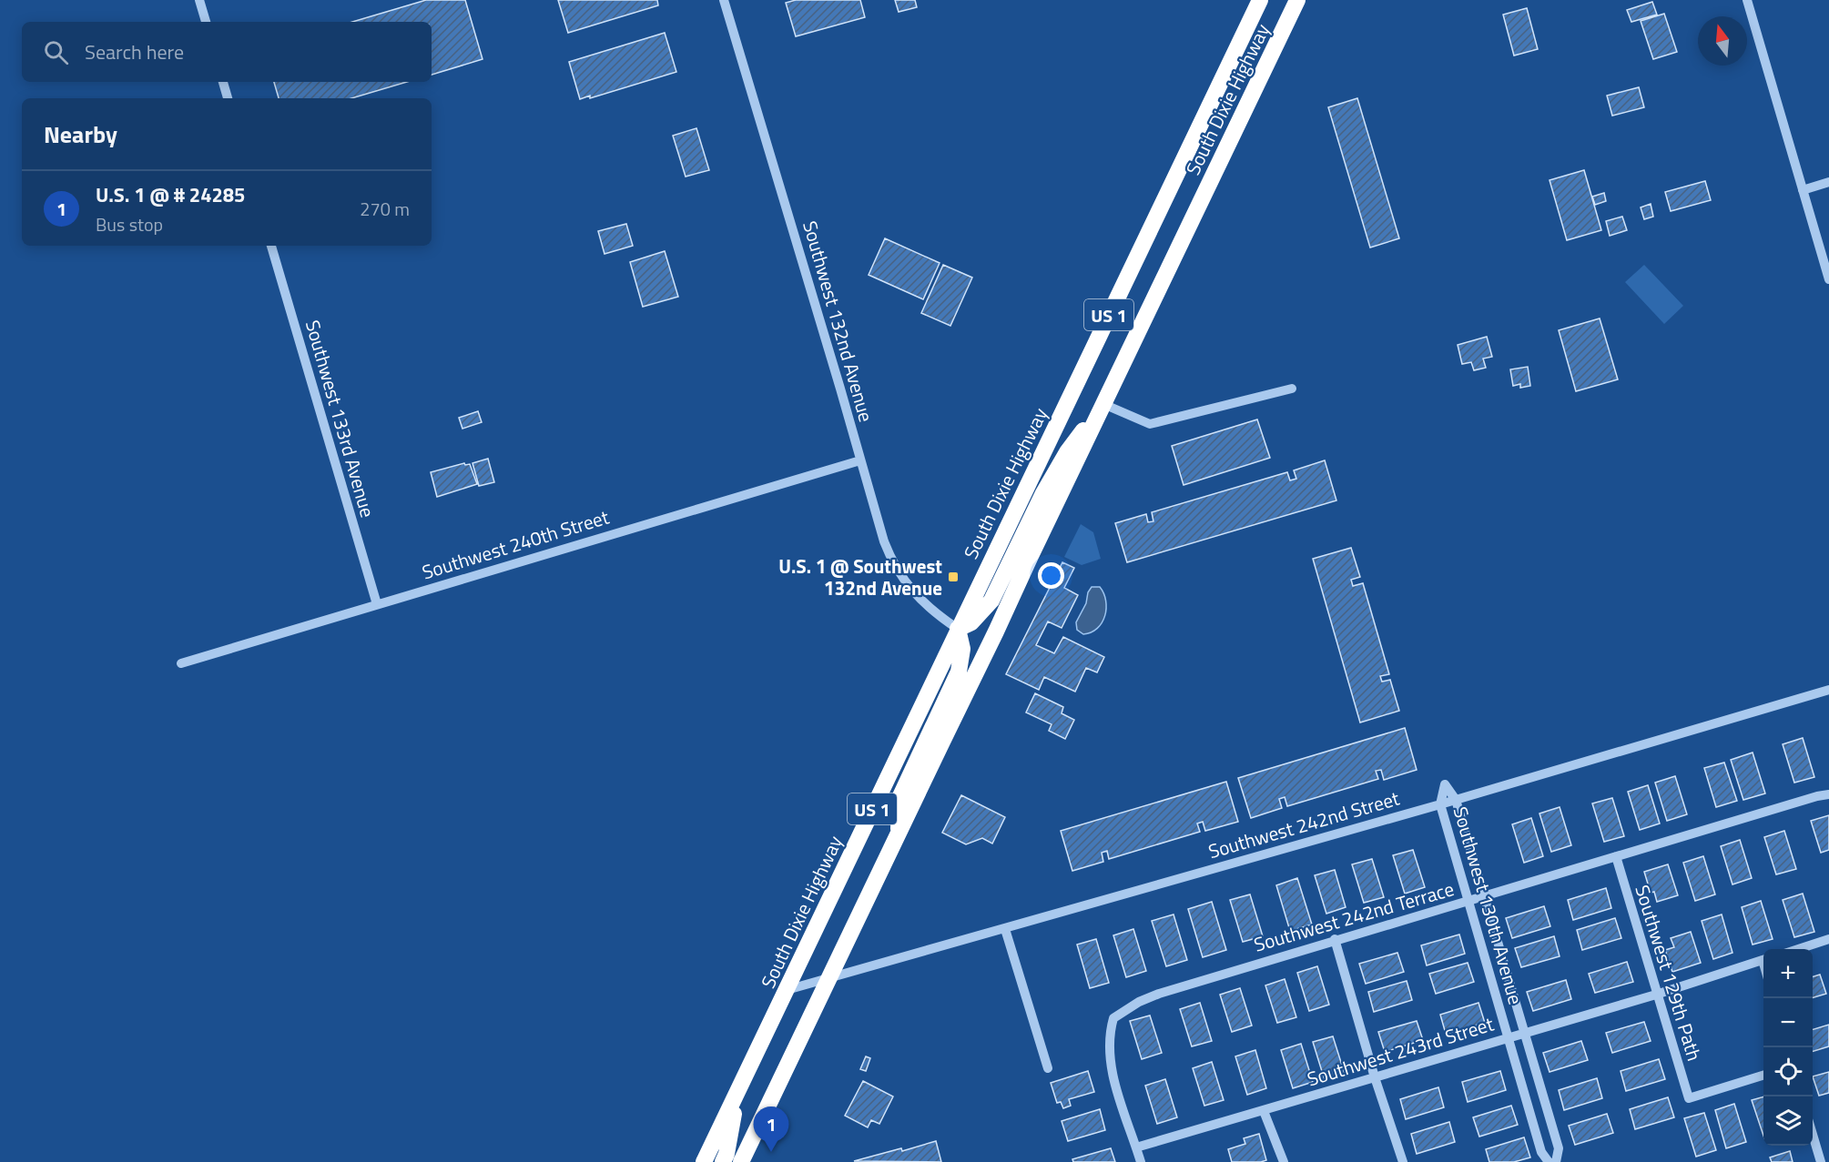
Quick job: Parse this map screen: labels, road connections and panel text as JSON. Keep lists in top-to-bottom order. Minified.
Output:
{"streets":{"highway":["South Dixie Highway","US 1"],"street":["Southwest 132nd Avenue","Southwest 133rd Avenue","Southwest 240th Street","Southwest 242nd Street","Southwest 130th Avenue","Southwest 242nd Terrace","Southwest 129th Path","Southwest 243rd Street"]},"crossings":[["South Dixie Highway","Southwest 132nd Avenue"],["South Dixie Highway","Southwest 242nd Street"],["Southwest 132nd Avenue","Southwest 240th Street"],["Southwest 133rd Avenue","Southwest 240th Street"],["Southwest 242nd Street","Southwest 130th Avenue"],["Southwest 130th Avenue","Southwest 242nd Terrace"],["Southwest 130th Avenue","Southwest 243rd Street"],["Southwest 242nd Terrace","Southwest 129th Path"],["Southwest 242nd Terrace","Southwest 243rd Street"],["Southwest 129th Path","Southwest 243rd Street"]],"places":{"transit":["U.S. 1 @ Southwest 132nd Avenue"]},"north":"top","page":{"search":"Search here","heading":"Nearby","list":[{"mark":"1","name":"U.S. 1 @ # 24285","note":"Bus stop","value":"270 m"}],"map_buttons":["+","−"],"pins":"1"}}
